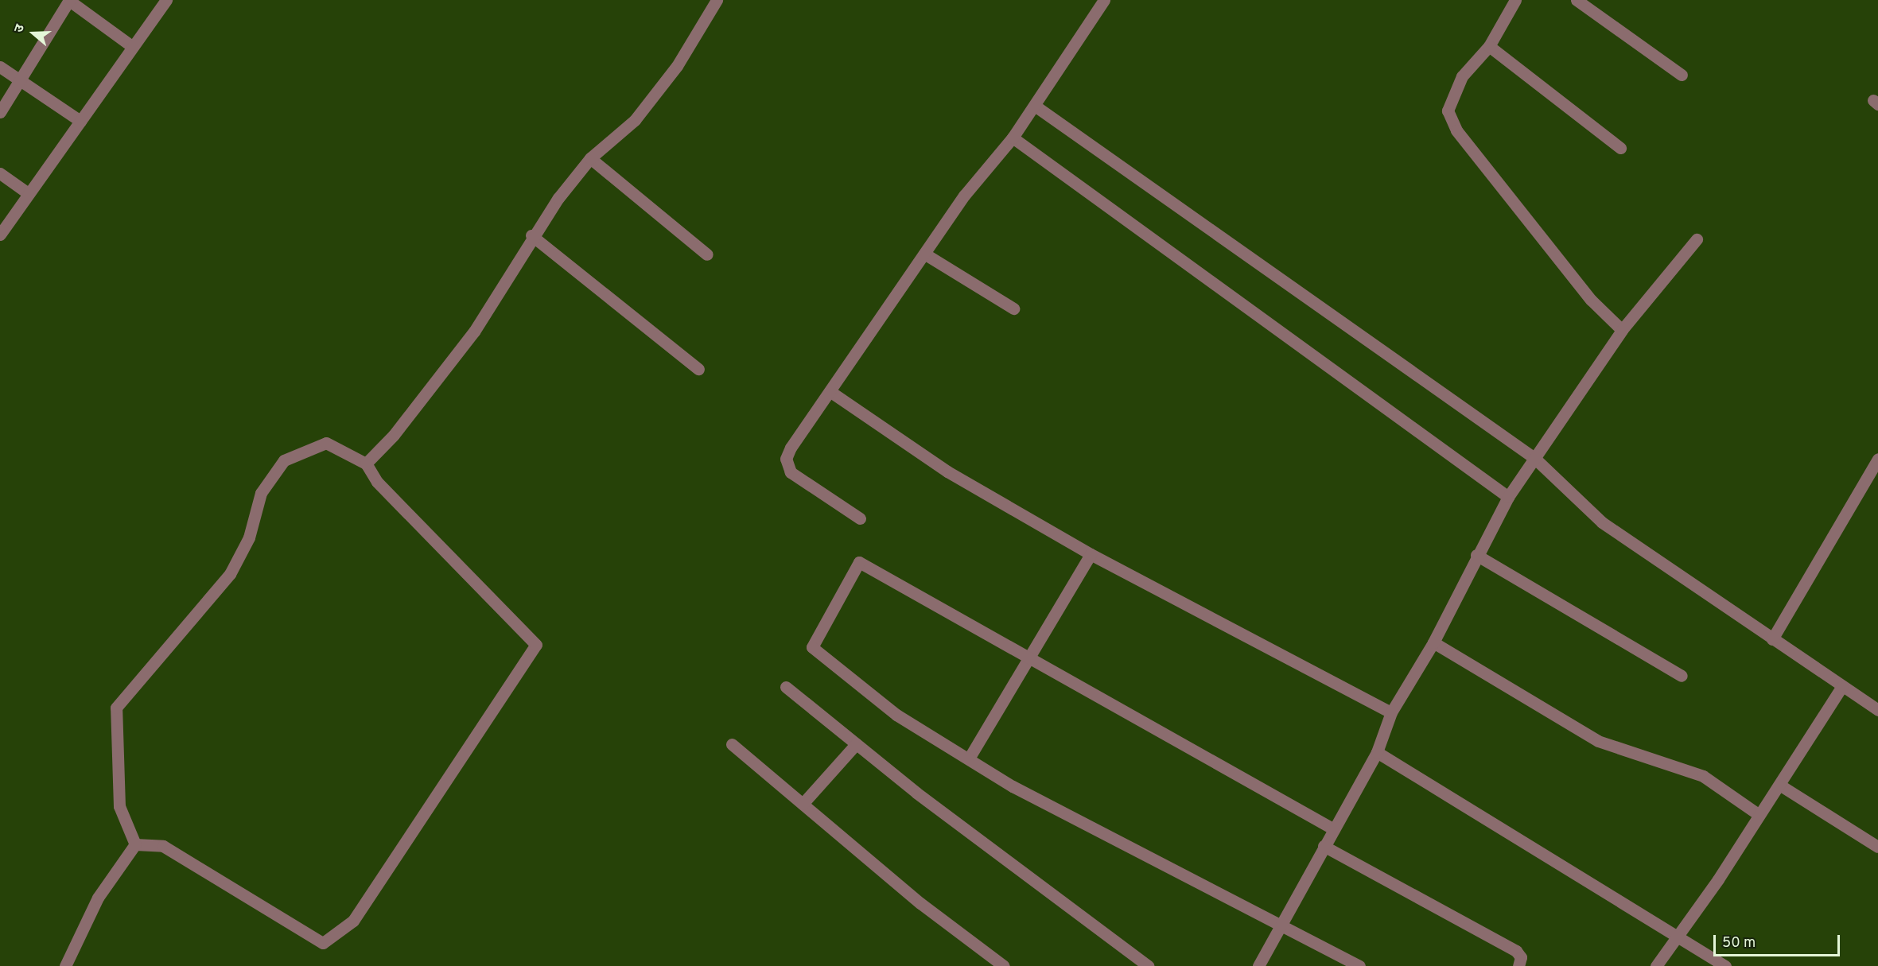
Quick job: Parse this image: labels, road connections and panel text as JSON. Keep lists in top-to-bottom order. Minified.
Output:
{"scale_bar":"50 m","north":"left"}
